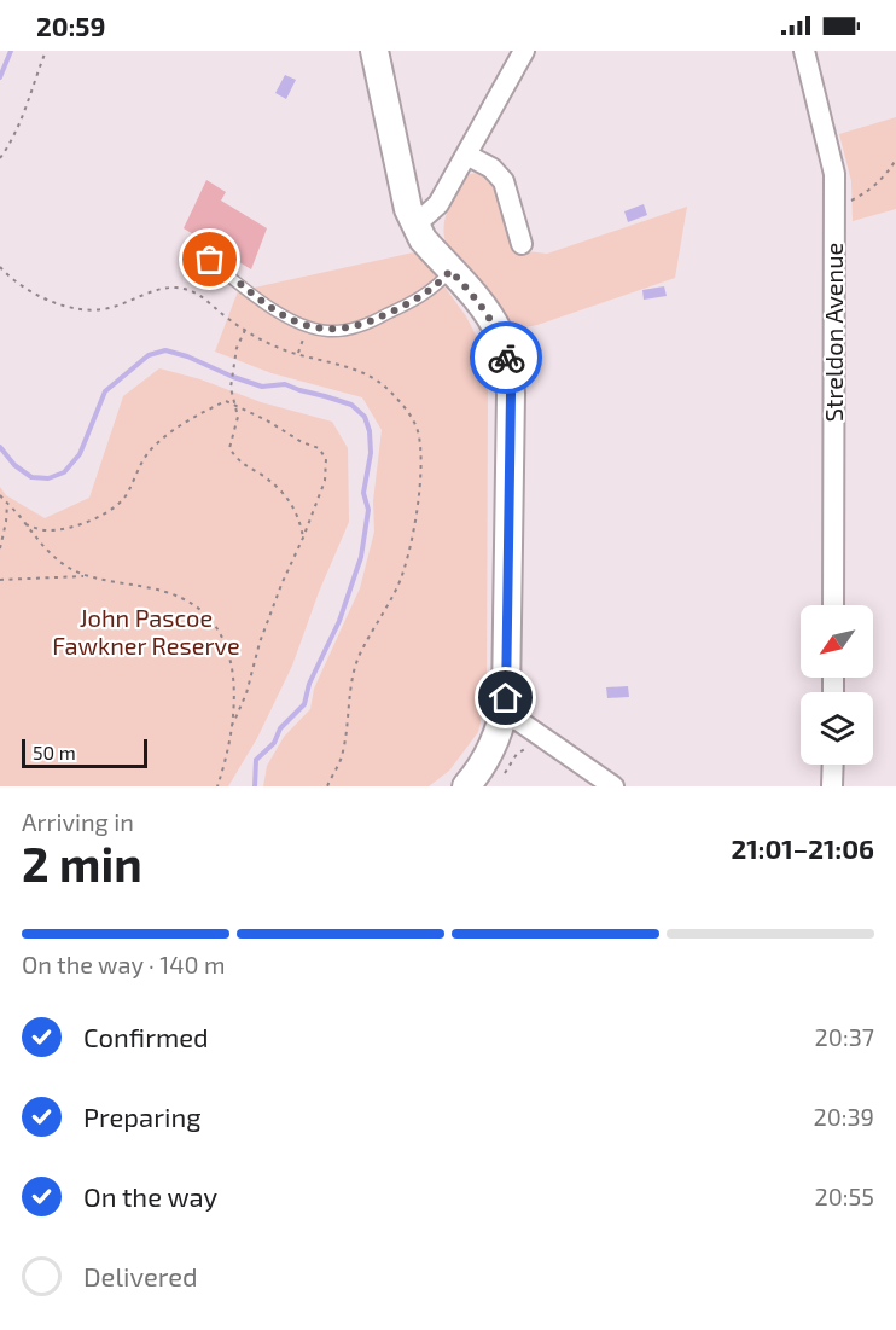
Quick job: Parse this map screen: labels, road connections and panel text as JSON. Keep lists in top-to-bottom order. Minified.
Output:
{"streets":{"street":["Streldon Avenue"]},"parks":["John Pascoe Fawkner Reserve"],"scale_bar":"50 m","north":"bottom left","page":{"status":"20:59","scale":"50 m","heading":["2 min","Arriving in","21:01–21:06"],"bar":"On the way · 140 m","list":[["Confirmed","20:37"],["Preparing","20:39"],["On the way","20:55"],"Delivered"]}}
